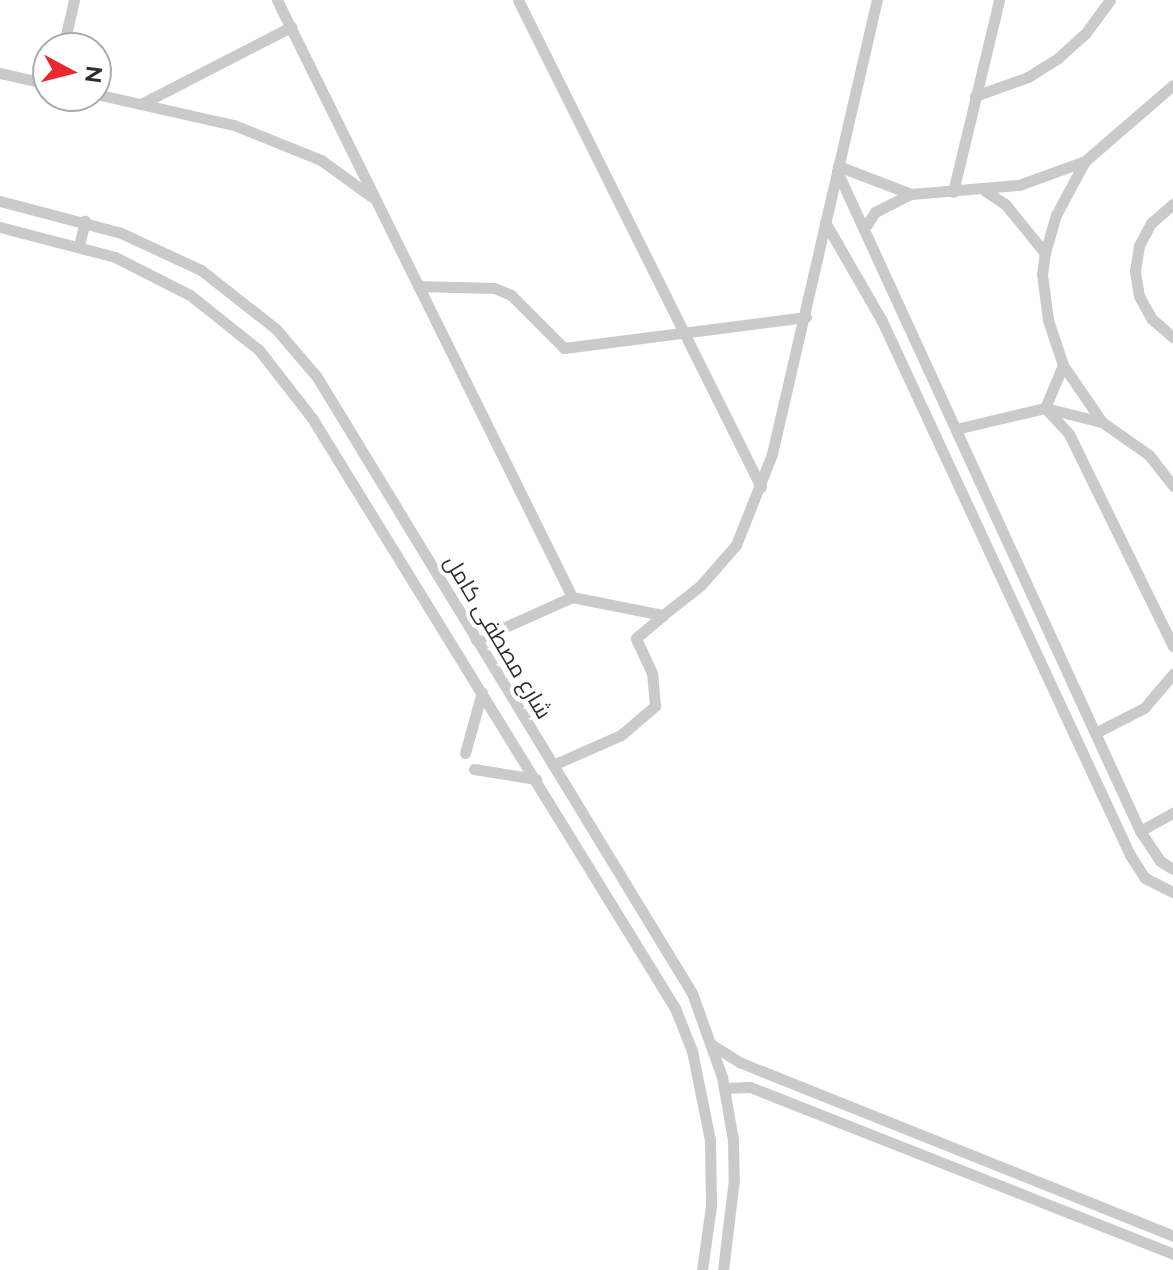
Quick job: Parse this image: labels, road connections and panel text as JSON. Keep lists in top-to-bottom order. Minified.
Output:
{"streets":{"street":["شارع مصطفى كامل"]},"north":"right"}
